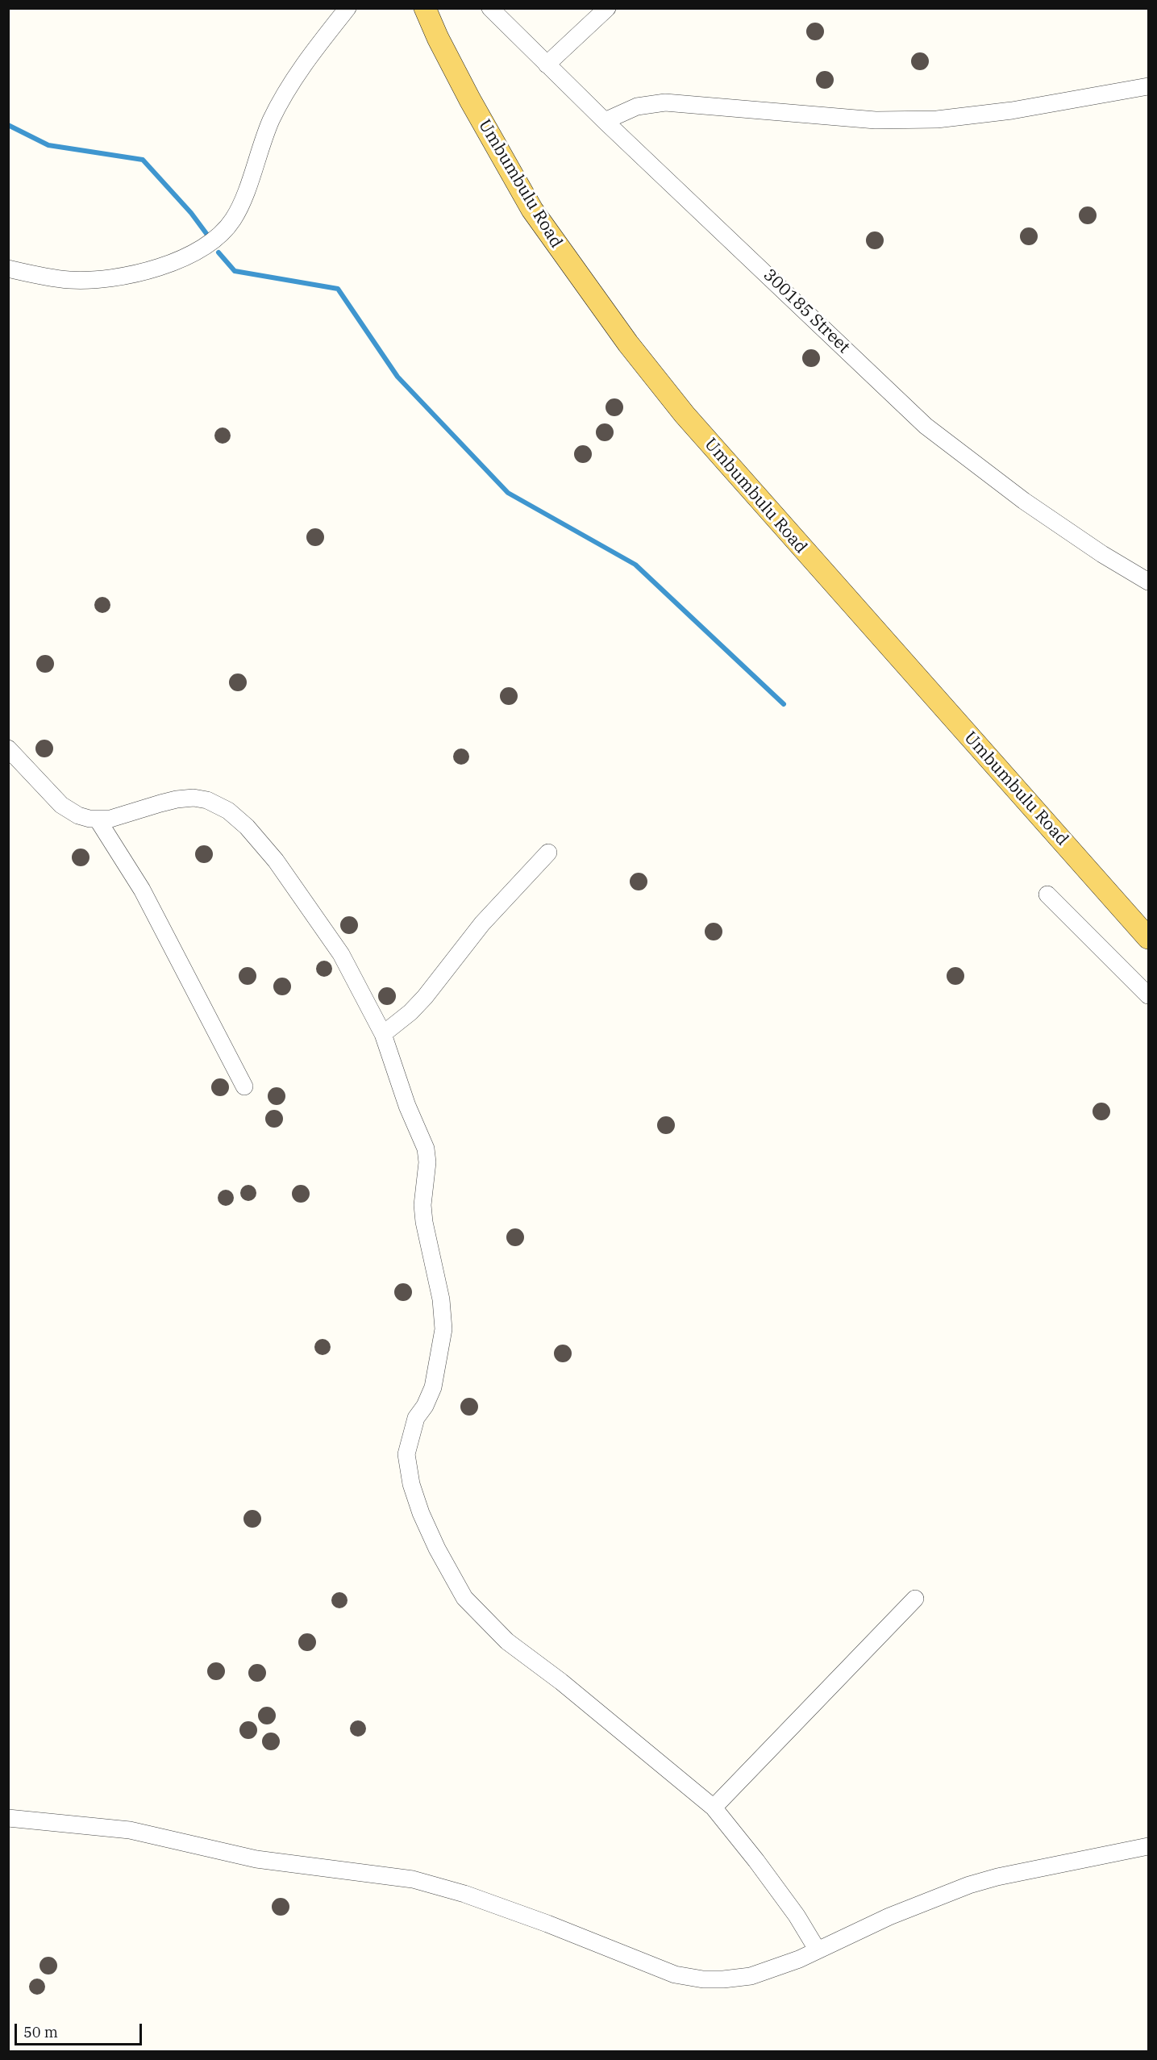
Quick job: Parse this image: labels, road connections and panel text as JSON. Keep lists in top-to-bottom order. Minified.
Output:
{"streets":{"main road":["Umbumbulu Road"],"street":["300185 Street"]},"scale_bar":"50 m"}
